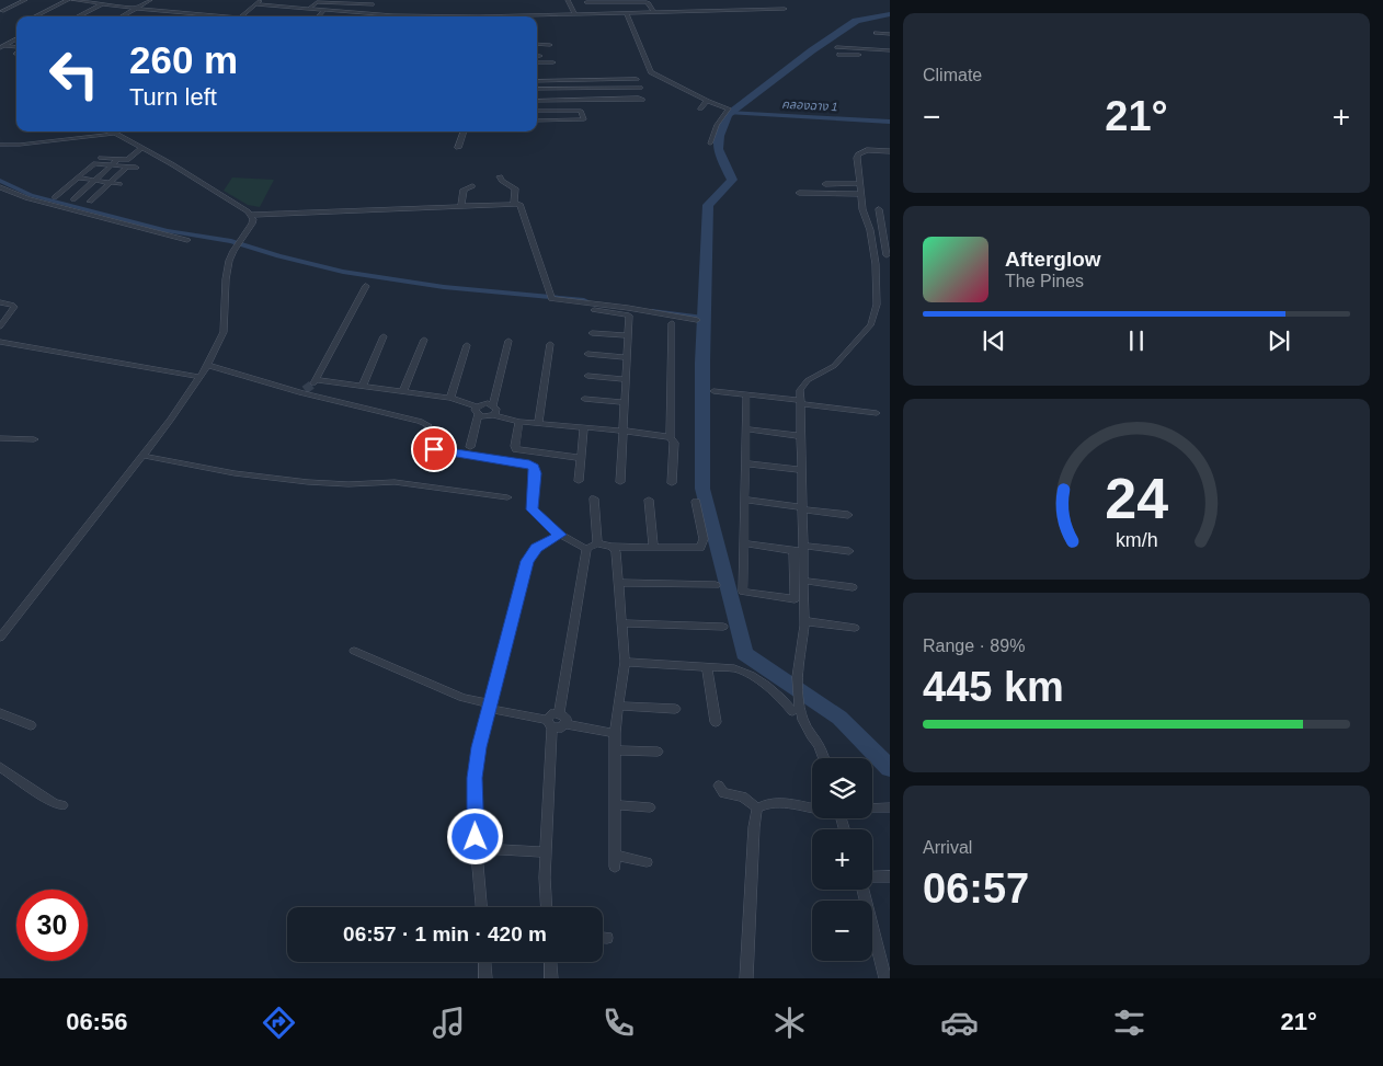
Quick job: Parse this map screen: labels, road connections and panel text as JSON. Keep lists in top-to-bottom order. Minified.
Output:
{"water":["คลองฉาง 1"],"page":{"tile":["Climate",["Range · 89%","445 km"],["Arrival","06:57"]],"turn":["260 m","Turn left"],"heat":["−","21°","+"],"song":["Afterglow","The Pines"],"map_buttons":["+","−"],"limit":"30","trip":"06:57 · 1 min · 420 m","tabs":["06:56","21°"],"gauge":["24","km/h"]}}
